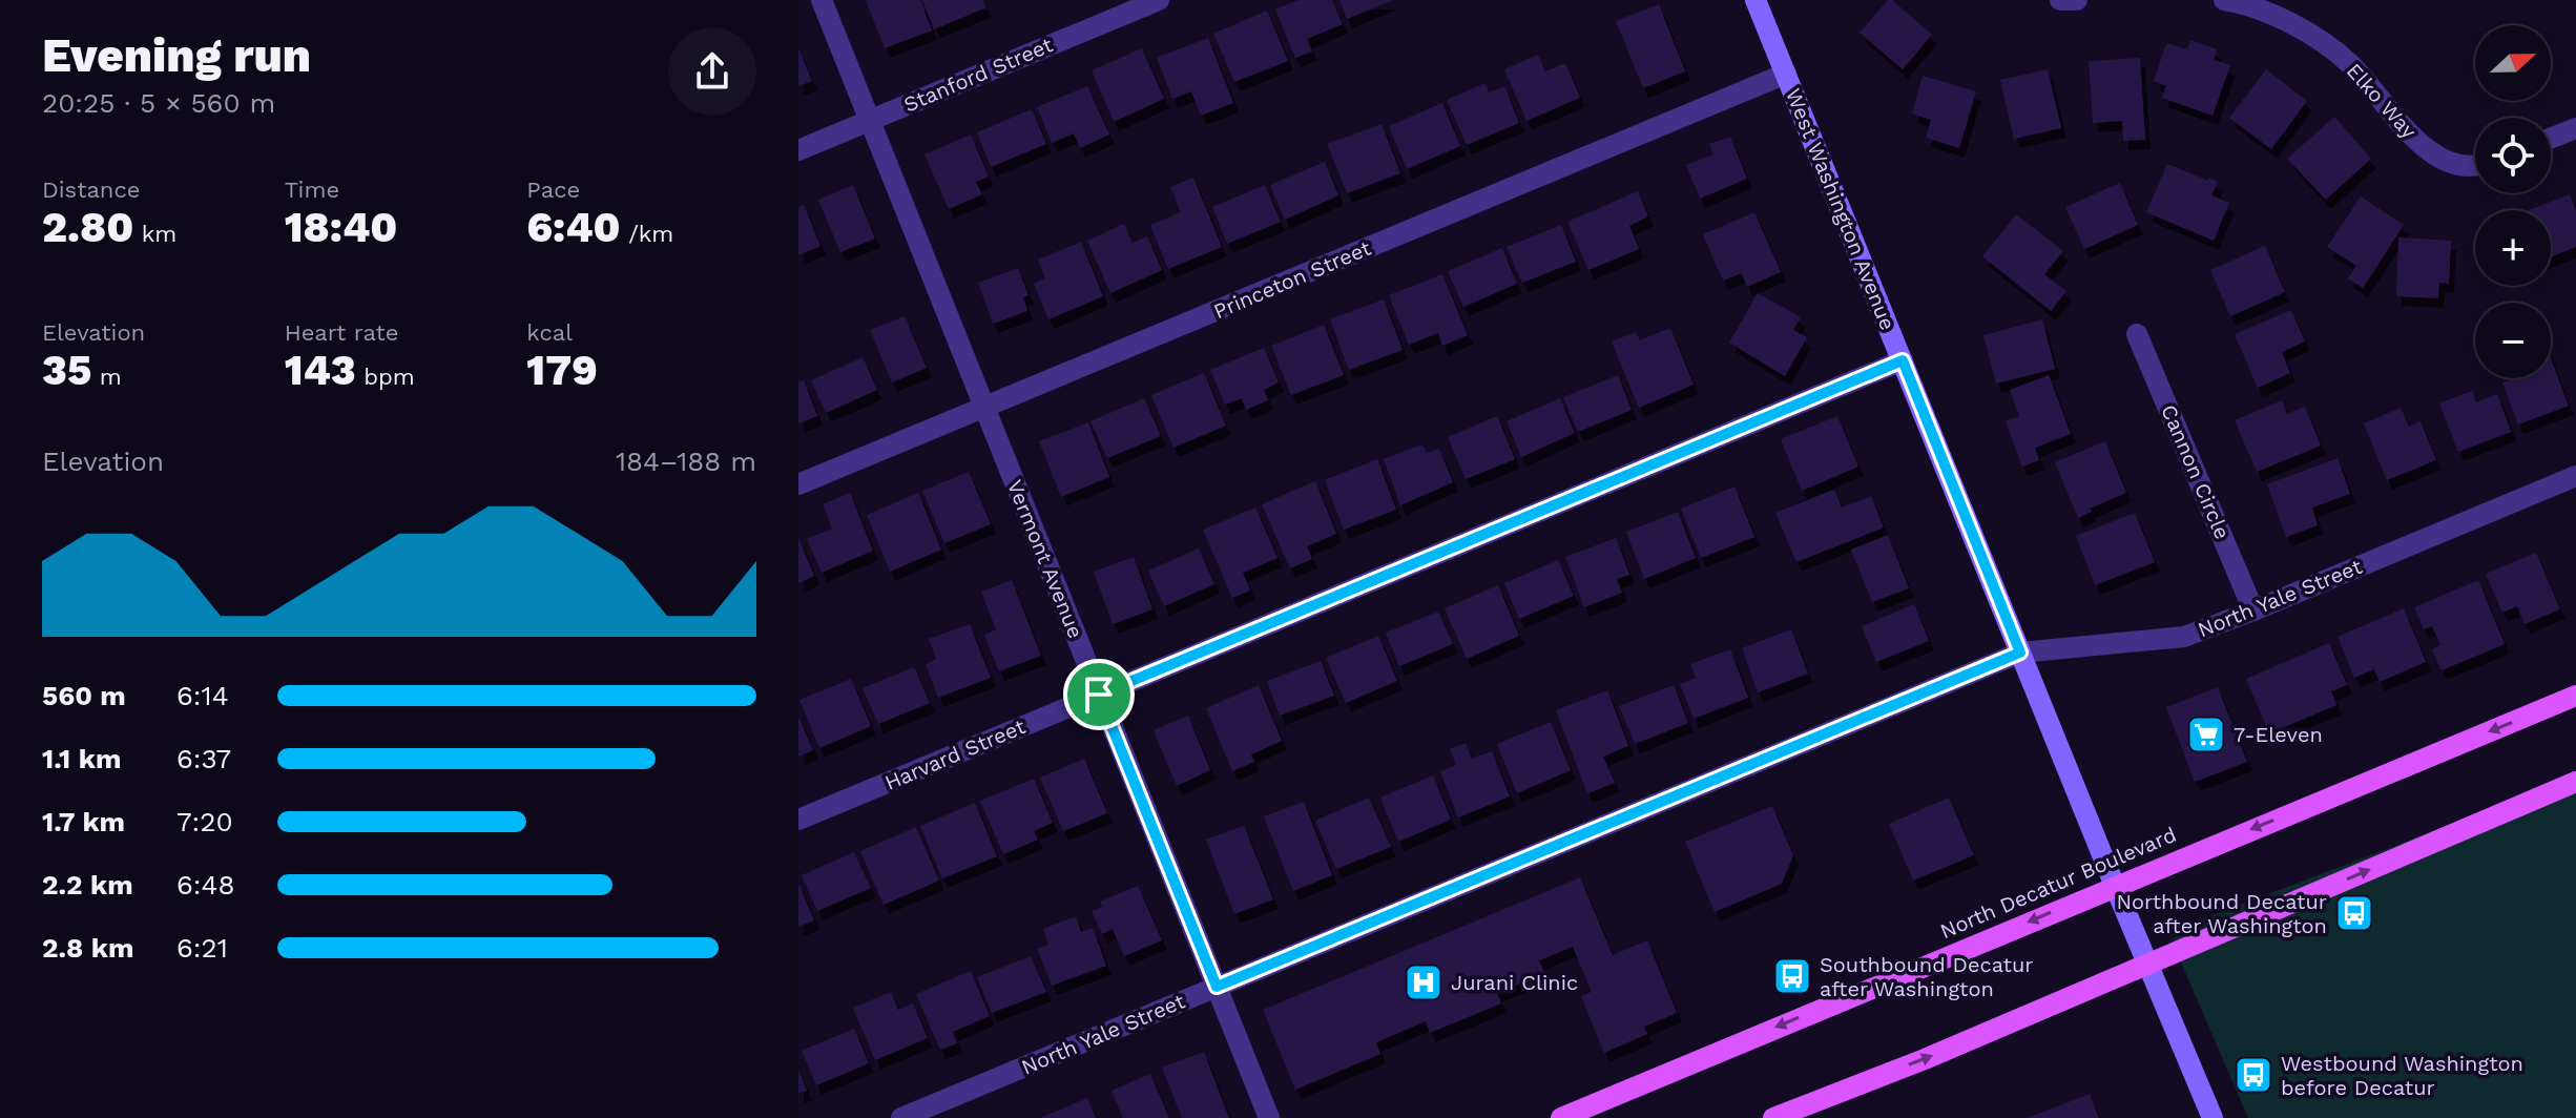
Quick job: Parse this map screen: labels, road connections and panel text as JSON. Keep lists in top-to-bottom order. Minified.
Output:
{"streets":{"main road":["West Washington Avenue","North Decatur Boulevard"],"street":["Stanford Street","Elko Way","Princeton Street","Cannon Circle","Vermont Avenue","North Yale Street","Harvard Street"]},"crossings":[["Stanford Street","Vermont Avenue"],["West Washington Avenue","Princeton Street"],["West Washington Avenue","North Yale Street"],["West Washington Avenue","Harvard Street"],["West Washington Avenue","North Decatur Boulevard"],["Princeton Street","Vermont Avenue"],["Cannon Circle","North Yale Street"],["Vermont Avenue","North Yale Street"],["Vermont Avenue","Harvard Street"]],"places":{"supermarket":["7-Eleven"],"bus stop":["Northbound Decatur after Washington","Southbound Decatur after Washington","Westbound Washington before Decatur"],"hospital":["Jurani Clinic"]},"north":"right","page":{"heading":["Evening run","20:25 · 5 × 560 m"],"map_buttons":["+","−"],"stats":[["Distance","2.80 km"],["Time","18:40"],["Pace","6:40 /km"],["Elevation","35 m"],["Heart rate","143 bpm"],["kcal","179"]],"chart":["Elevation","184–188 m"],"list":[{"name":"560 m","note":"6:14"},{"name":"1.1 km","note":"6:37"},{"name":"1.7 km","note":"7:20"},{"name":"2.2 km","note":"6:48"},{"name":"2.8 km","note":"6:21"}]}}
